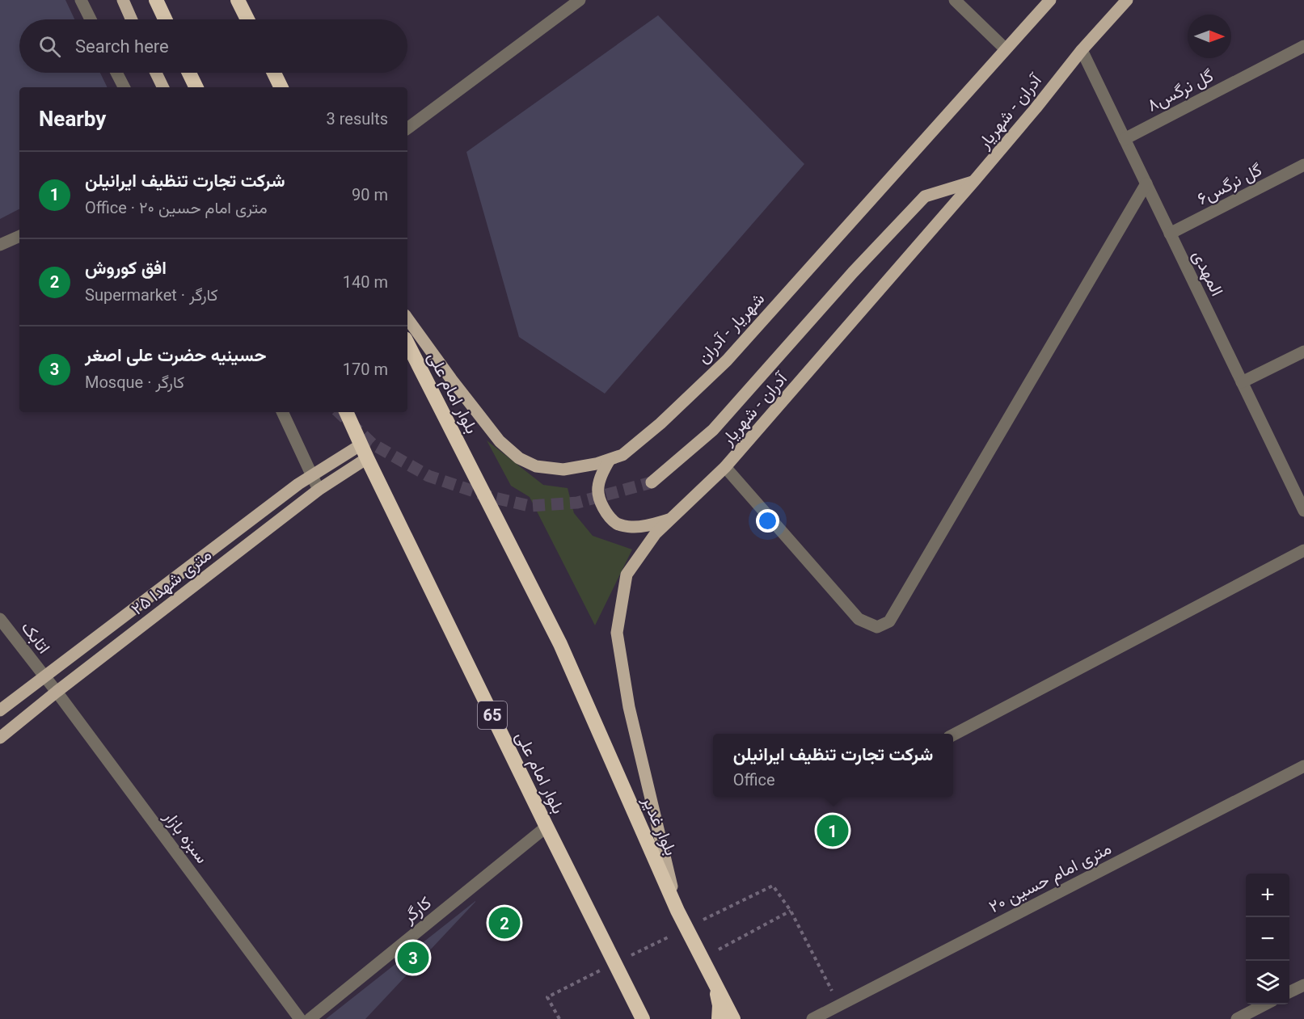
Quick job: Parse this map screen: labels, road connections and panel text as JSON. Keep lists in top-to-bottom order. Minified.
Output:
{"streets":{"highway":["بلوار امام علی","65","بلوار غدیر"],"main road":["آدران - شهریار","شهریار - آدران","۲۵ متری شهدا"],"street":["گل نرگس۸","گل نرگس۶","المهدی","اتابک","سبزه بازار","۲۰ متری امام حسین","کارگر"]},"crossings":[["گل نرگس۸","المهدی"],["آدران - شهریار","المهدی"],["آدران - شهریار","بلوار غدیر"],["گل نرگس۶","المهدی"],["بلوار امام علی","۲۵ متری شهدا"],["بلوار امام علی","بلوار غدیر"],["بلوار امام علی","کارگر"],["۲۵ متری شهدا","اتابک"],["۲۵ متری شهدا","سبزه بازار"],["اتابک","سبزه بازار"]],"north":"right","page":{"search":"Search here","heading":["Nearby","3 results"],"list":[{"mark":"1","name":"شرکت تجارت تنظیف ایرانیلن","note":"Office · ۲۰ متری امام حسین","value":"90 m"},{"mark":"2","name":"افق کوروش","note":"Supermarket · کارگر","value":"140 m"},{"mark":"3","name":"حسینیه حضرت علی اصغر","note":"Mosque · کارگر","value":"170 m"}],"popup":["شرکت تجارت تنظیف ایرانیلن","Office"],"pins":["1","2","3"],"map_buttons":["+","−"]}}
